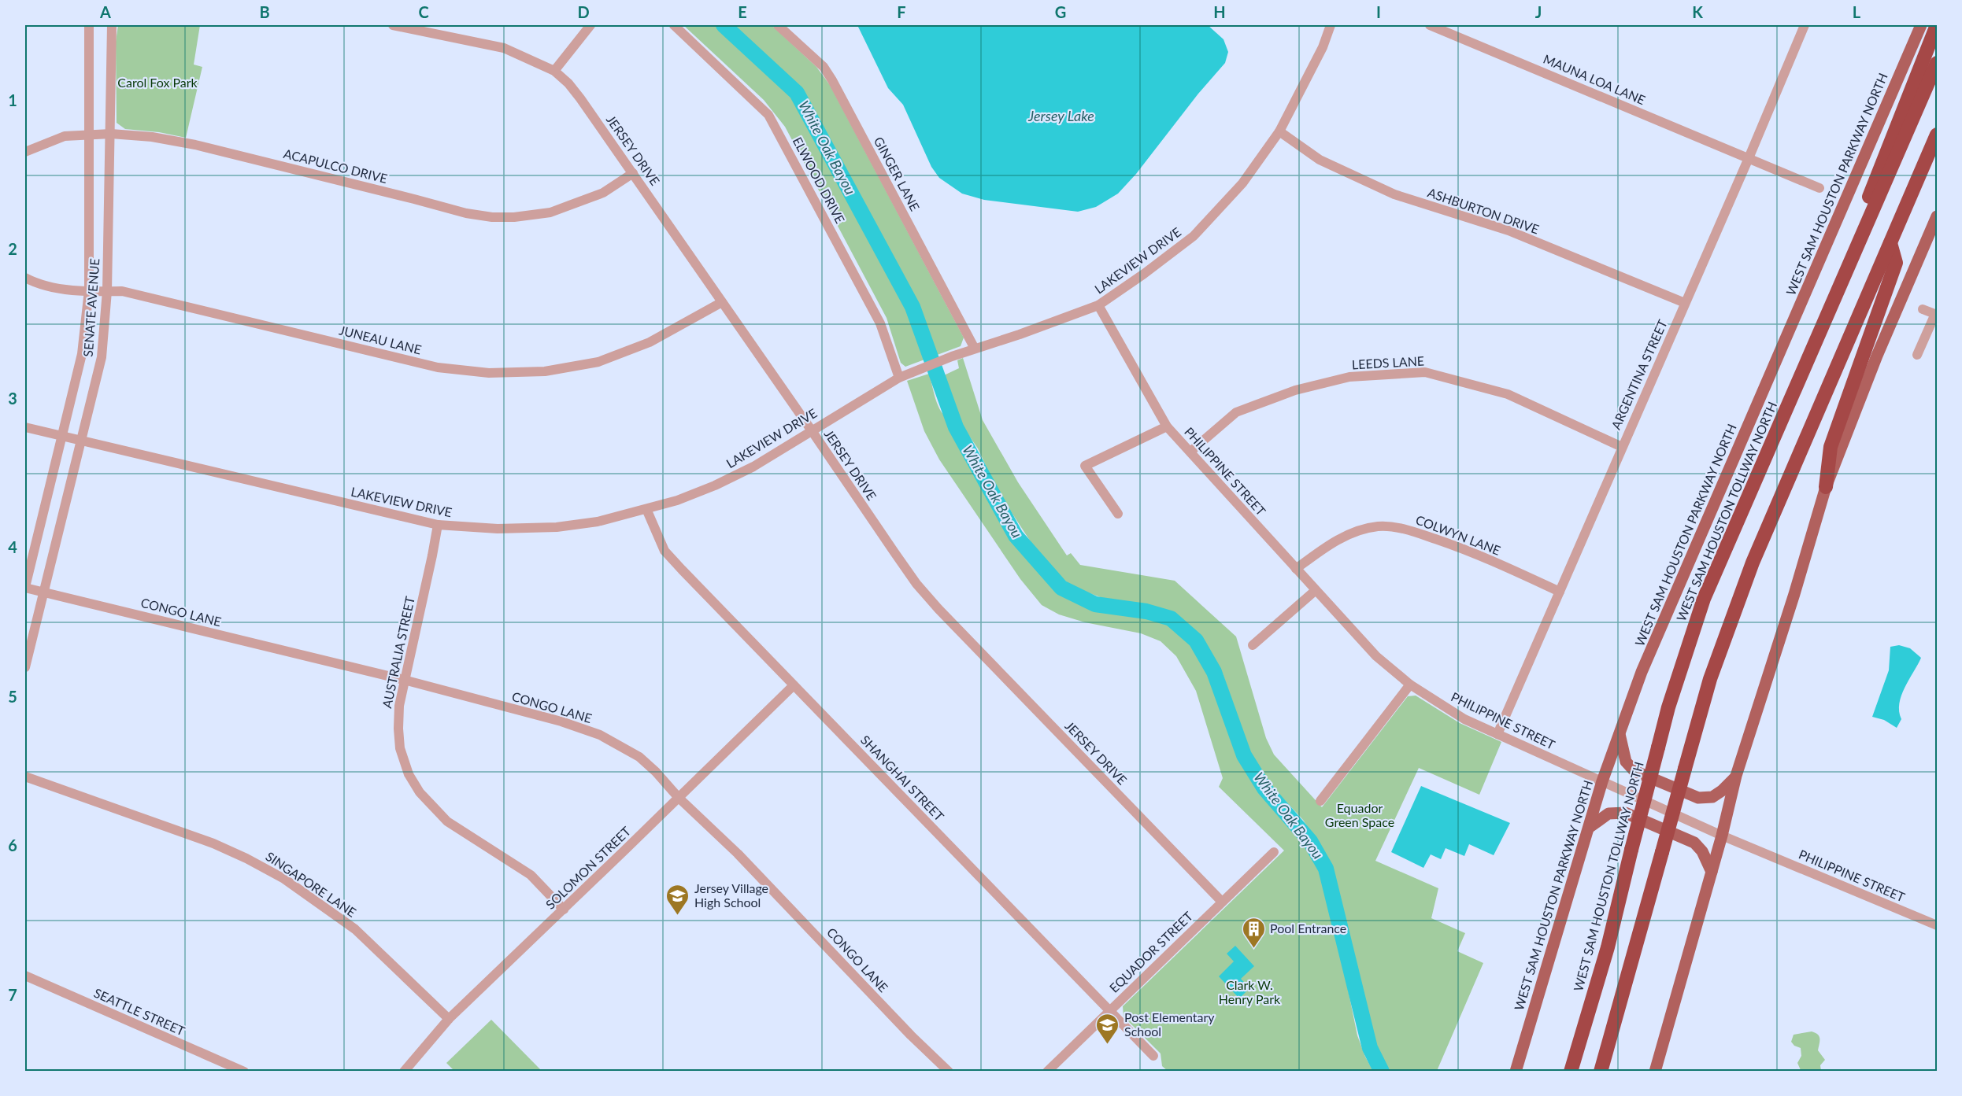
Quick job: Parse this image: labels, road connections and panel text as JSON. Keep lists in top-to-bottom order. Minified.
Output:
{"streets":{"highway":["WEST SAM HOUSTON TOLLWAY NORTH"],"main road":["WEST SAM HOUSTON PARKWAY NORTH"],"street":["MAUNA LOA LANE","JERSEY DRIVE","ACAPULCO DRIVE","GINGER LANE","ELWOOD DRIVE","ASHBURTON DRIVE","LAKEVIEW DRIVE","SENATE AVENUE","JUNEAU LANE","LEEDS LANE","ARGENTINA STREET","PHILIPPINE STREET","COLWYN LANE","CONGO LANE","AUSTRALIA STREET","SHANGHAI STREET","SOLOMON STREET","SINGAPORE LANE","EQUADOR STREET","SEATTLE STREET"]},"crossings":[["MAUNA LOA LANE","ARGENTINA STREET"],["JERSEY DRIVE","ACAPULCO DRIVE"],["JERSEY DRIVE","LAKEVIEW DRIVE"],["JERSEY DRIVE","JUNEAU LANE"],["JERSEY DRIVE","EQUADOR STREET"],["ACAPULCO DRIVE","SENATE AVENUE"],["GINGER LANE","LAKEVIEW DRIVE"],["ELWOOD DRIVE","LAKEVIEW DRIVE"],["WEST SAM HOUSTON PARKWAY NORTH","PHILIPPINE STREET"],["ASHBURTON DRIVE","LAKEVIEW DRIVE"],["ASHBURTON DRIVE","ARGENTINA STREET"],["LAKEVIEW DRIVE","SENATE AVENUE"],["LAKEVIEW DRIVE","PHILIPPINE STREET"],["LAKEVIEW DRIVE","AUSTRALIA STREET"],["LAKEVIEW DRIVE","SHANGHAI STREET"],["SENATE AVENUE","JUNEAU LANE"],["SENATE AVENUE","CONGO LANE"],["LEEDS LANE","ARGENTINA STREET"],["LEEDS LANE","PHILIPPINE STREET"],["ARGENTINA STREET","PHILIPPINE STREET"],["ARGENTINA STREET","COLWYN LANE"],["PHILIPPINE STREET","COLWYN LANE"],["CONGO LANE","AUSTRALIA STREET"],["CONGO LANE","SOLOMON STREET"],["AUSTRALIA STREET","SOLOMON STREET"],["SHANGHAI STREET","SOLOMON STREET"],["SHANGHAI STREET","EQUADOR STREET"],["SOLOMON STREET","SINGAPORE LANE"]],"water":["Jersey Lake","White Oak Bayou"],"parks":["Carol Fox Park","Equador Green Space","Clark W. Henry Park"],"places":{"school or university":["Jersey Village High School","Post Elementary School"],"building":["Pool Entrance"]},"grid":{"columns":["A","B","C","D","E","F","G","H","I","J","K","L"],"rows":["1","2","3","4","5","6","7"]}}
